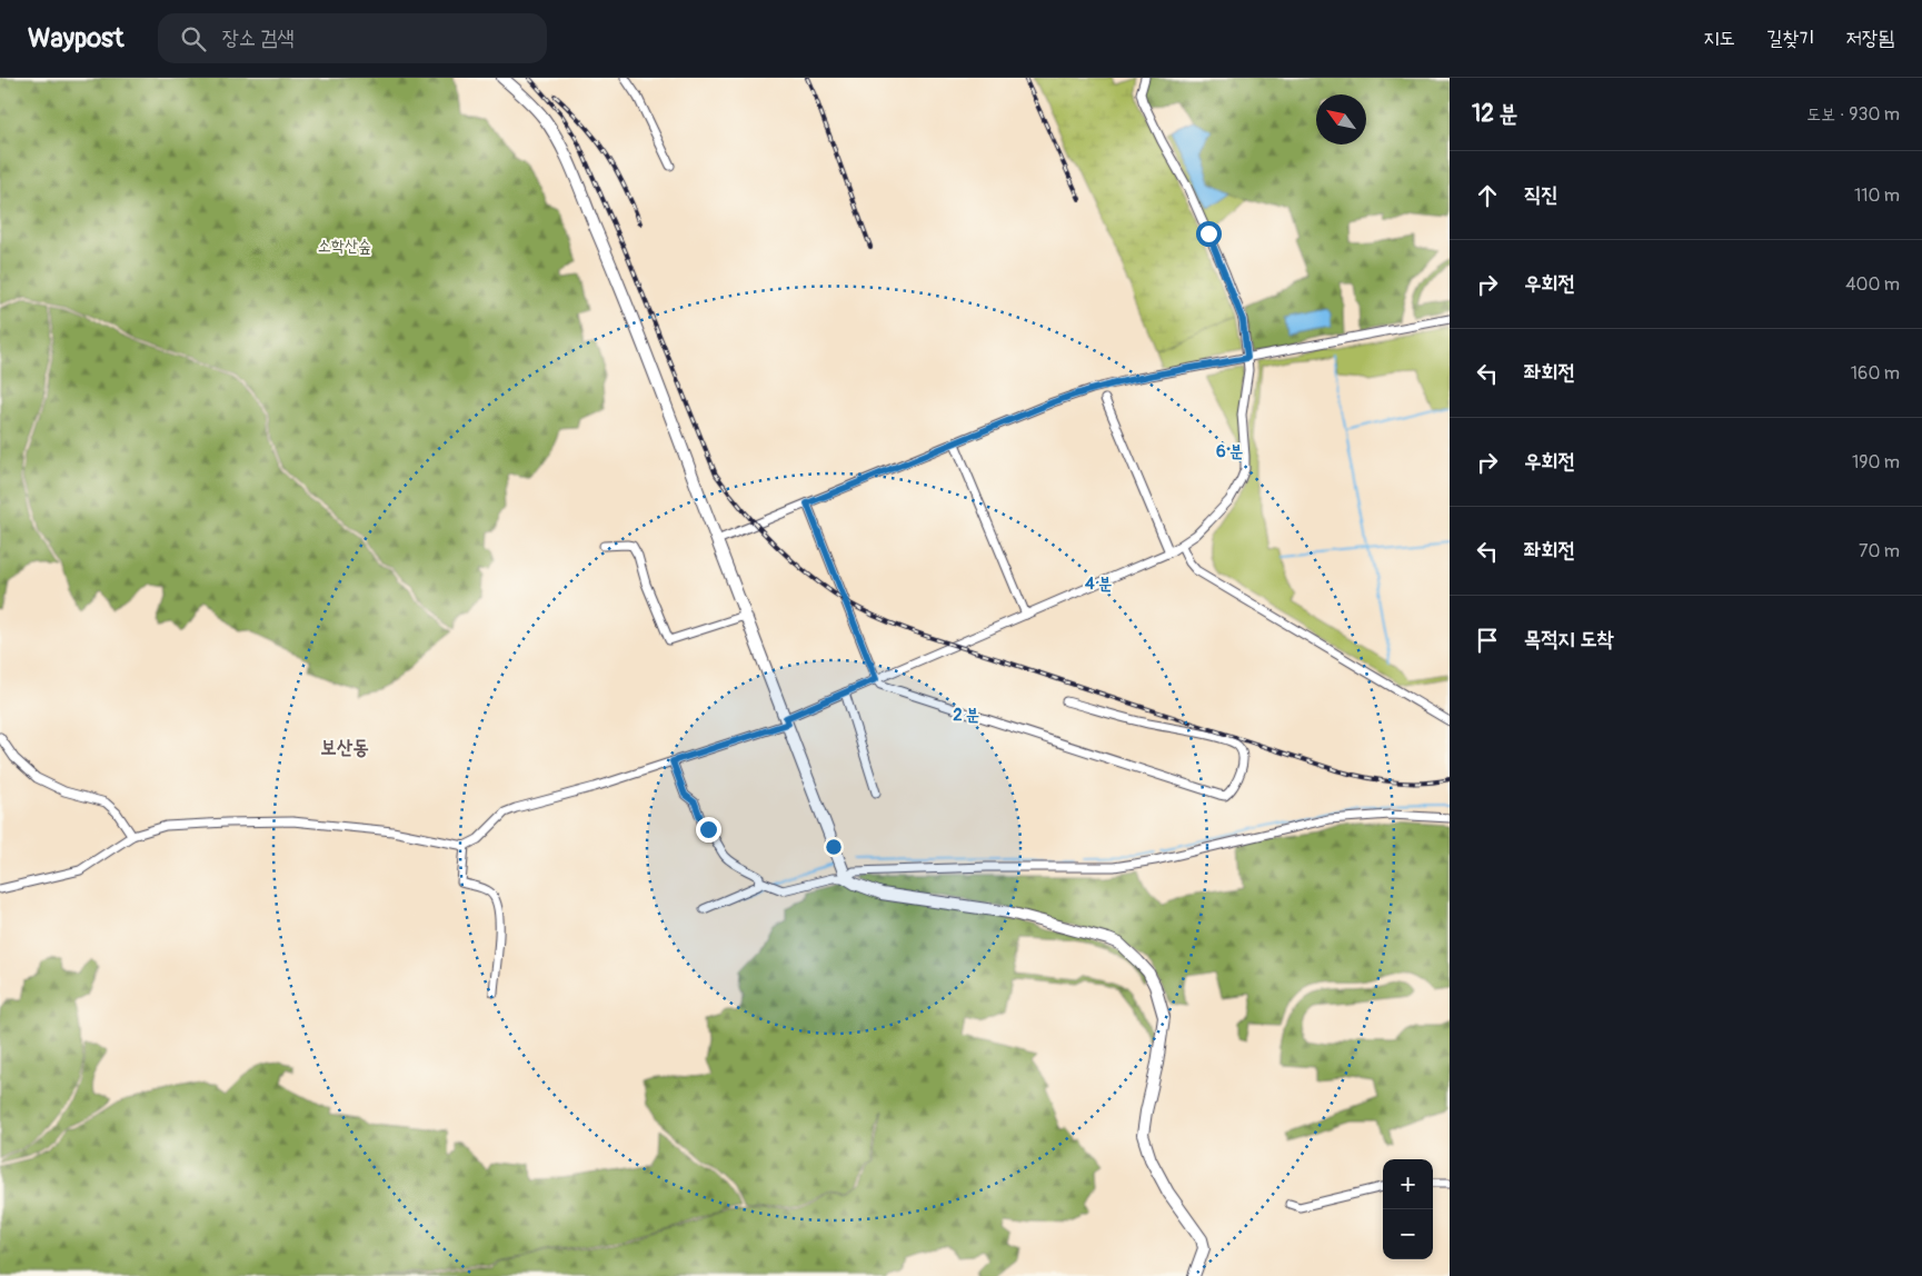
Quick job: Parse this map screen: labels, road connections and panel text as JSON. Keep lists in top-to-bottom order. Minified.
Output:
{"districts":["보산동"],"parks":["소학산숲"],"north":"top left","page":{"header":"Waypost","search":"장소 검색","nav":["지도","길찾기","저장됨"],"heading":["12 분","도보 · 930 m"],"list":[["직진","110 m"],["우회전","400 m"],["좌회전","160 m"],["우회전","190 m"],["좌회전","70 m"],"목적지 도착"],"map_buttons":["+","−"]},"rings":["6 분","4 분","2 분"]}
